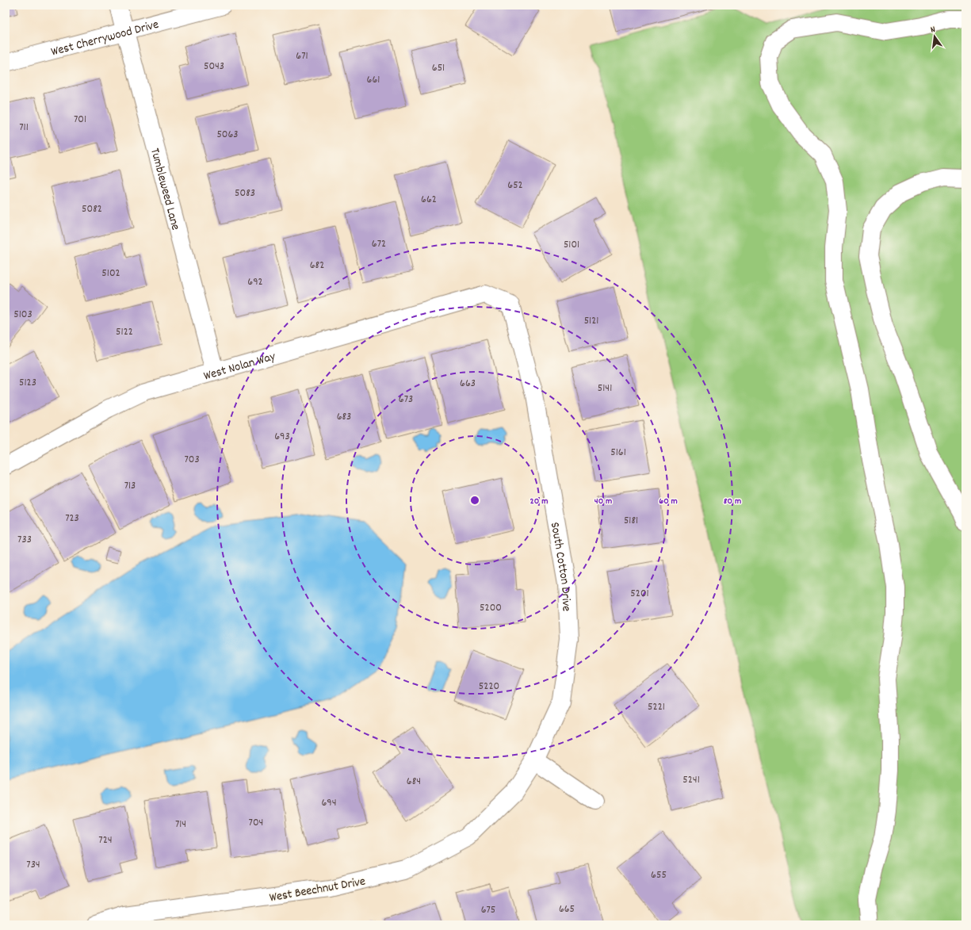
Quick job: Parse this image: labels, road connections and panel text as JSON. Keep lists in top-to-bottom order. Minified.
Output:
{"streets":{"street":["West Cherrywood Drive","Tumbleweed Lane","West Nolan Way","South Cotton Drive","West Beechnut Drive"]},"crossings":[["West Cherrywood Drive","Tumbleweed Lane"],["Tumbleweed Lane","West Nolan Way"],["West Nolan Way","South Cotton Drive"],["South Cotton Drive","West Beechnut Drive"]],"house_numbers":["671","5043","651","661","701","711","5063","652","5083","662","5082","672","5101","682","5102","692","5103","5121","5122","5123","663","5141","673","683","693","5161","703","713","723","5181","733","5201","5200","5220","5221","5241","684","694","704","714","724","734","655","665","675"],"north":"top","rings":["20 m","40 m","60 m","80 m"]}
